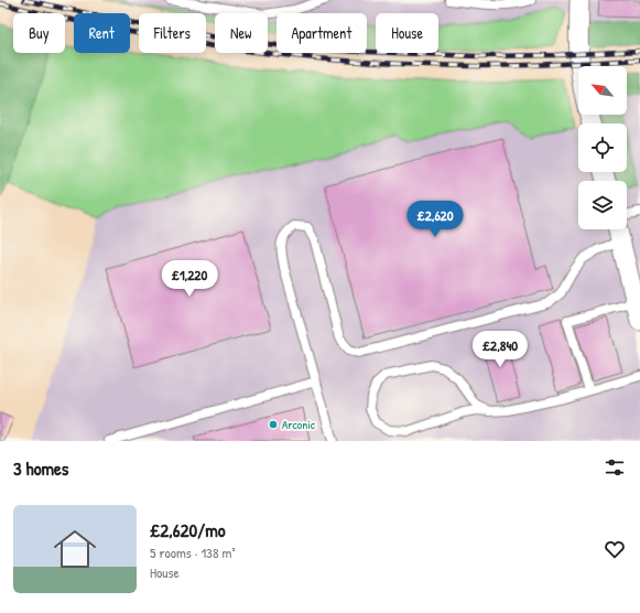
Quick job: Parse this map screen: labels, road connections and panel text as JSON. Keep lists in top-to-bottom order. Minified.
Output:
{"places":["Arconic"],"north":"top left","page":{"chip":["Buy","Rent","Filters","New","Apartment","House"],"price":["£2,620","£1,220","£2,840"],"heading":"3 homes","list":[{"name":"£2,620/mo","note":"5 rooms · 138 m² · House"}]}}
